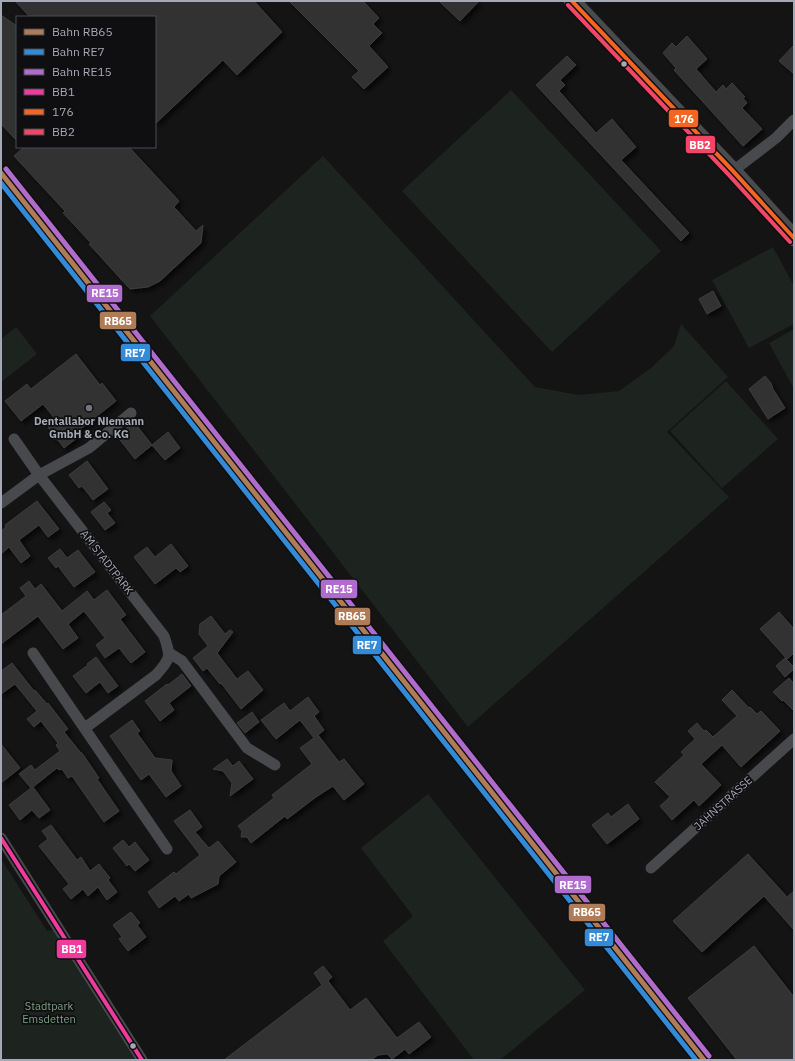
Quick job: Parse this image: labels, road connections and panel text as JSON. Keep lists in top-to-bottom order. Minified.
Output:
{"streets":{"street":["AM STADTPARK","JAHNSTRASSE"]},"parks":["Stadtpark Emsdetten"],"places":["Dentallabor Niemann GmbH & Co. KG"],"lines":["transit line 176","transit line BB2","rail line RE15","rail line RB65","rail line RE7","transit line BB1"],"legend":["Bahn RB65","Bahn RE7","Bahn RE15","BB1","176","BB2"]}
